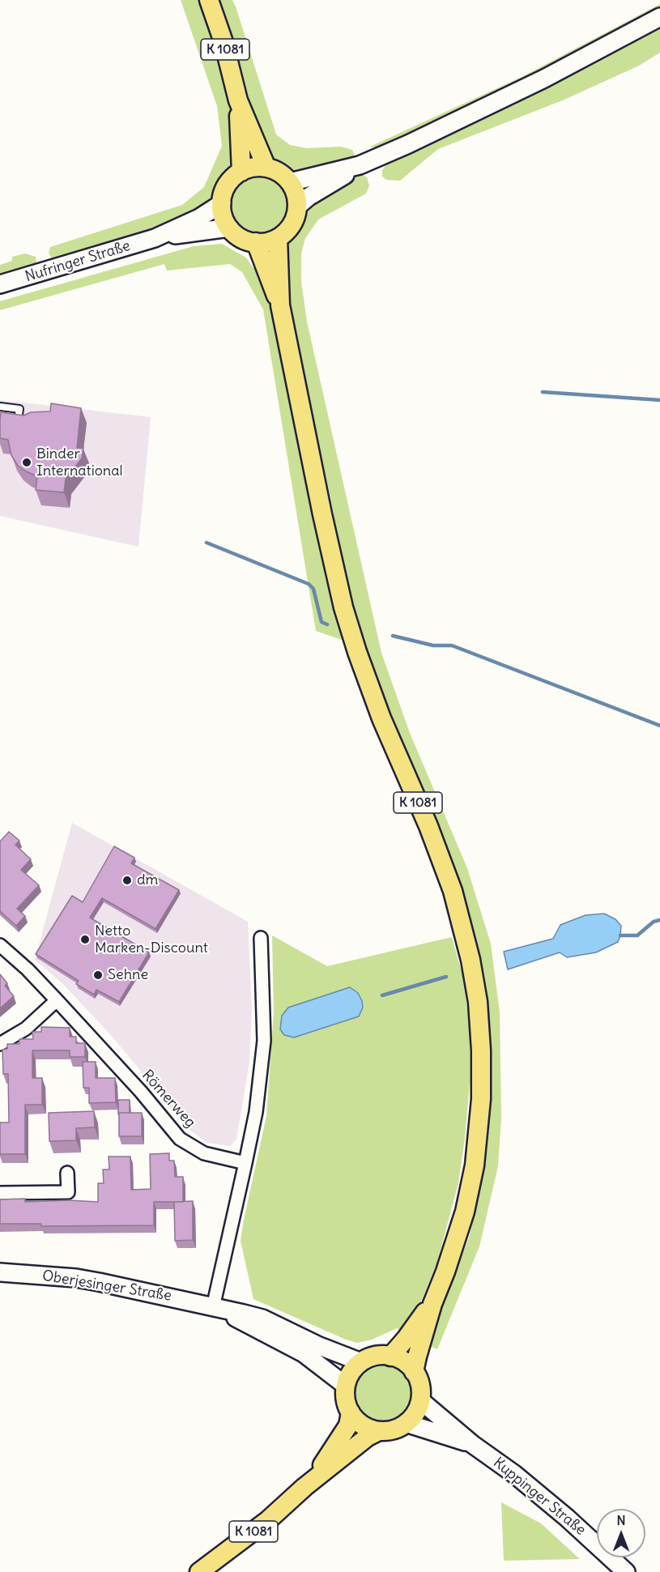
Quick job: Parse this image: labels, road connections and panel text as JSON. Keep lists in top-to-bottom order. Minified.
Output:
{"streets":{"main road":["K 1081","Nufringer Straße","Oberjesinger Straße","Kuppinger Straße"],"street":["Römerweg"]},"crossings":[["K 1081","Nufringer Straße"],["K 1081","Kuppinger Straße"]],"places":["Binder International","dm","Netto Marken-Discount","Sehne"],"north":"top"}
